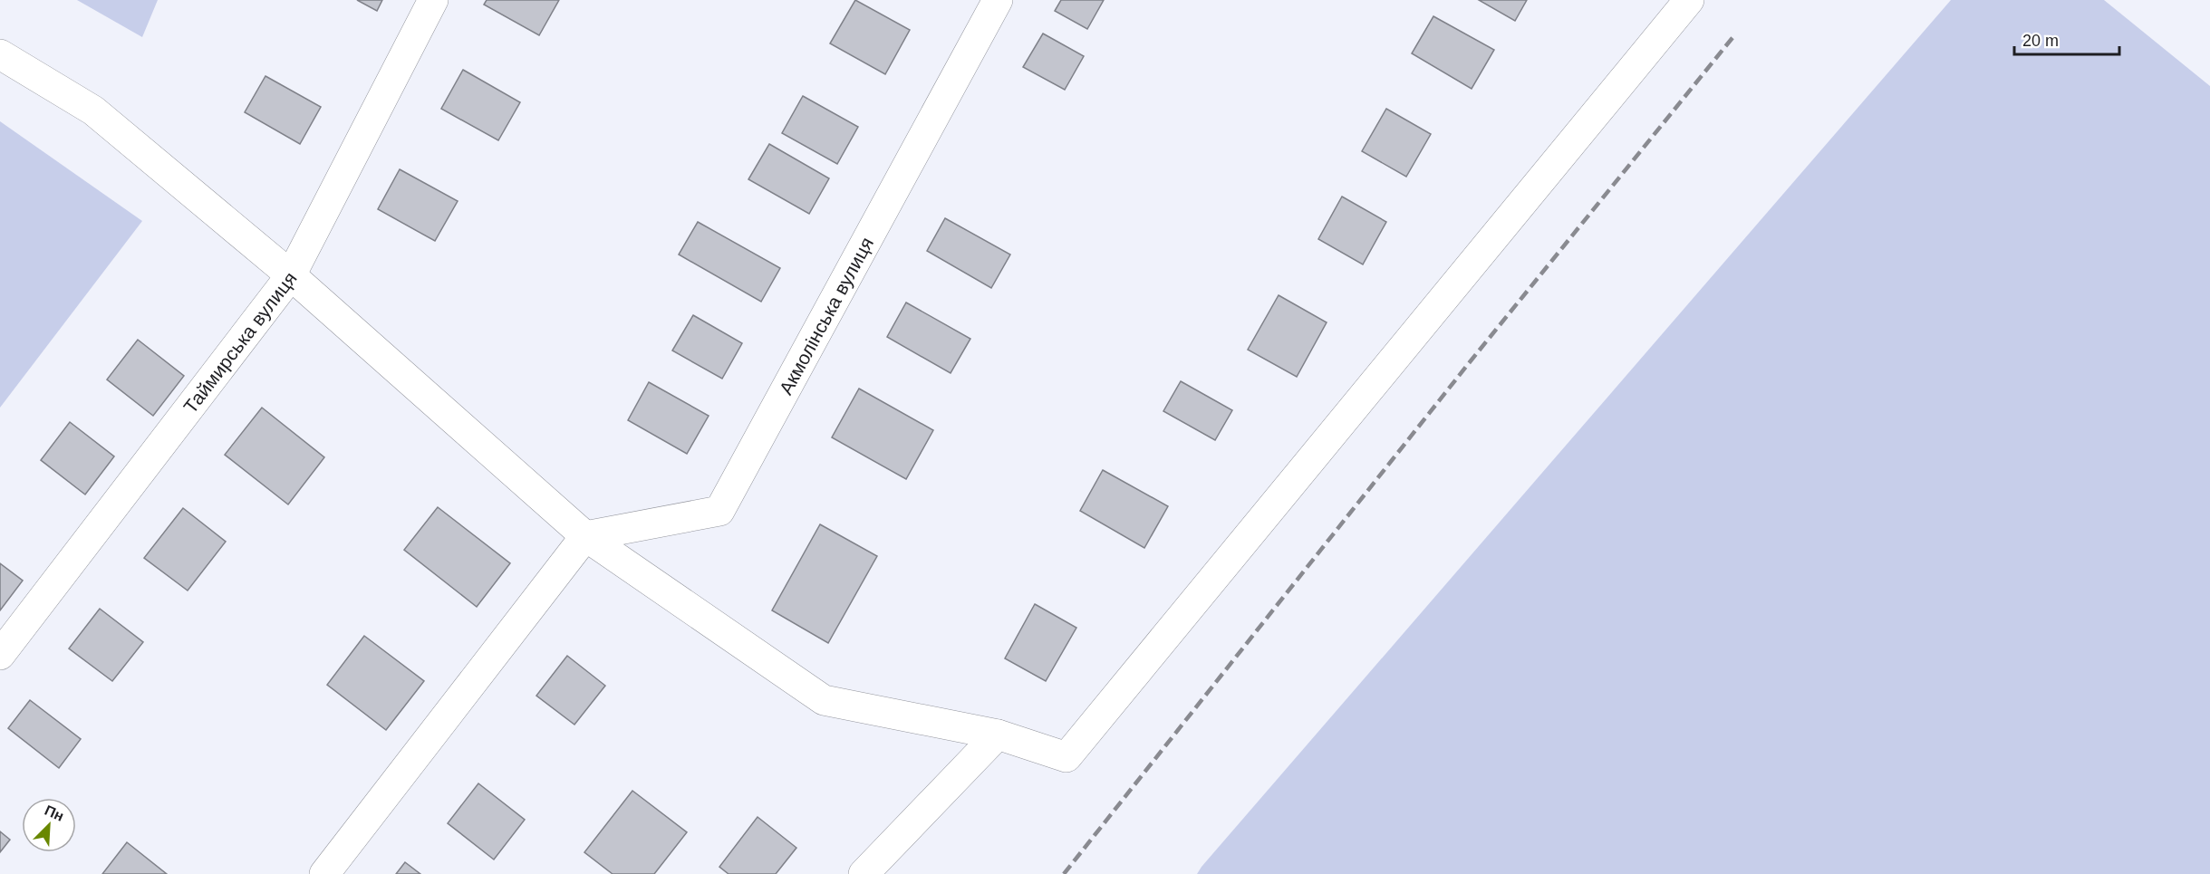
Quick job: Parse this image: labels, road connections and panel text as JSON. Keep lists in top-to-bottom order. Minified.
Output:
{"streets":{"street":["Акмолiнська вулиця","Таймирська вулиця"]},"scale_bar":"20 m","north":"top right"}
